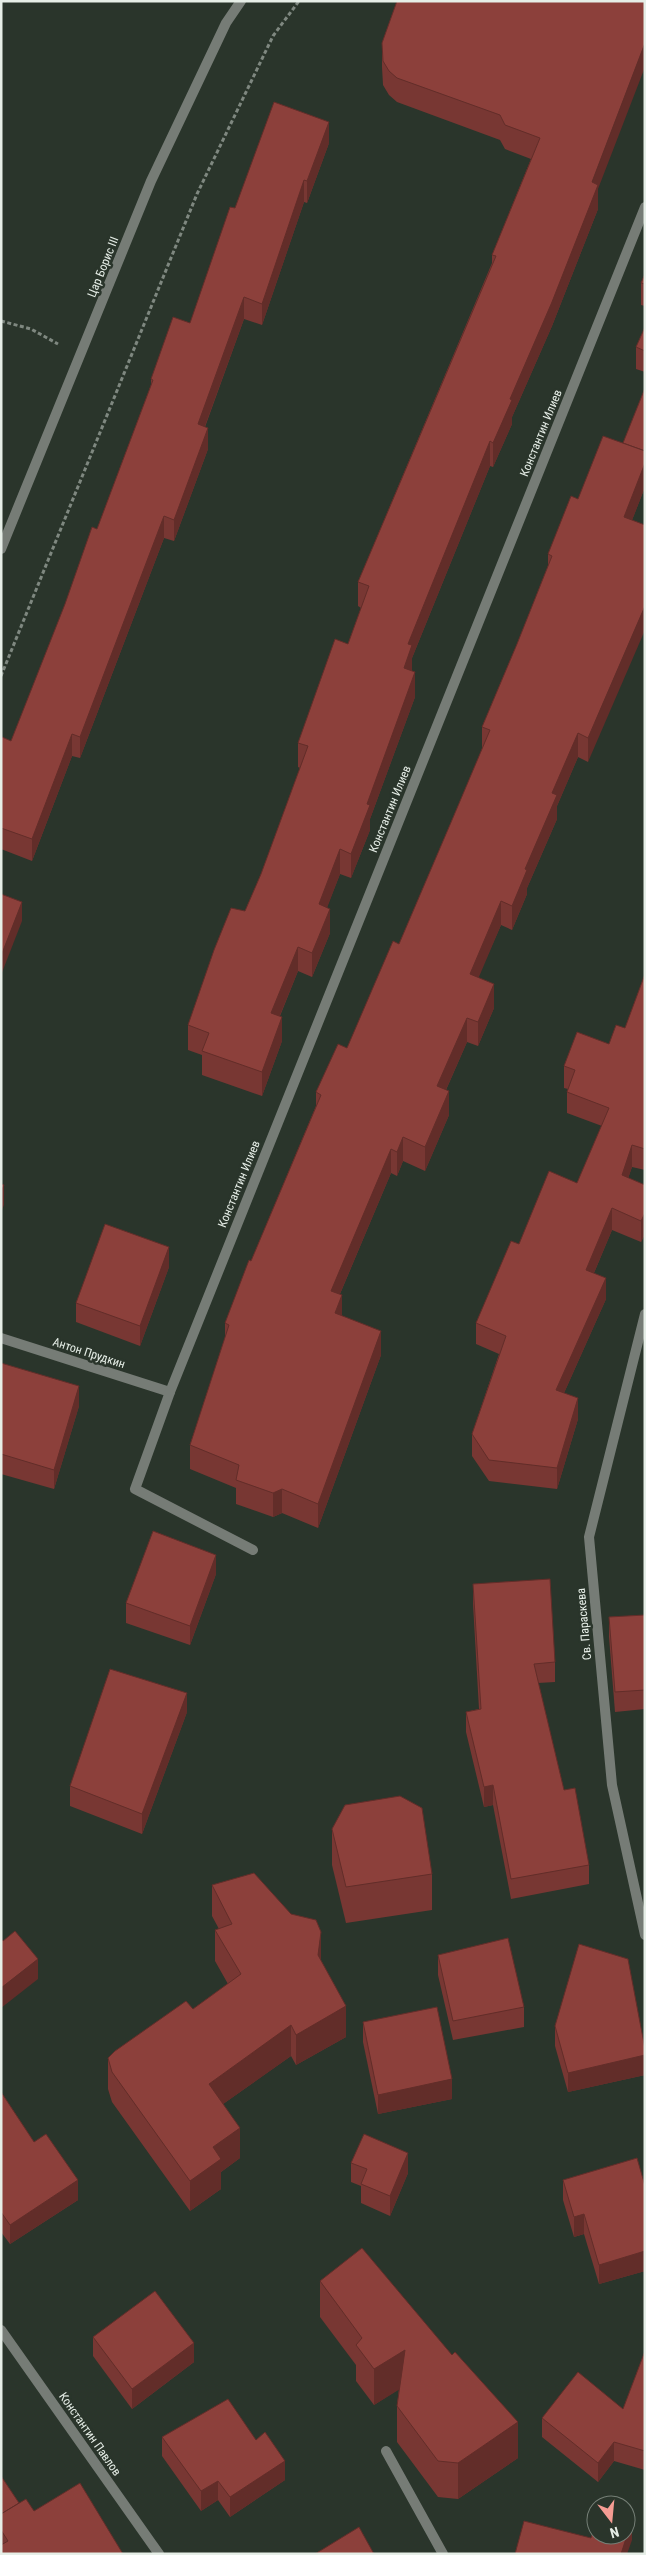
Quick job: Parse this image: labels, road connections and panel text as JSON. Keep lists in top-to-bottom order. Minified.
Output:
{"streets":{"street":["Цар Борис III","Константин Илиев","Антон Прудкин","Св. Параскева","Константин Павлов"]},"crossings":[["Константин Илиев","Антон Прудкин"]],"north":"bottom"}
